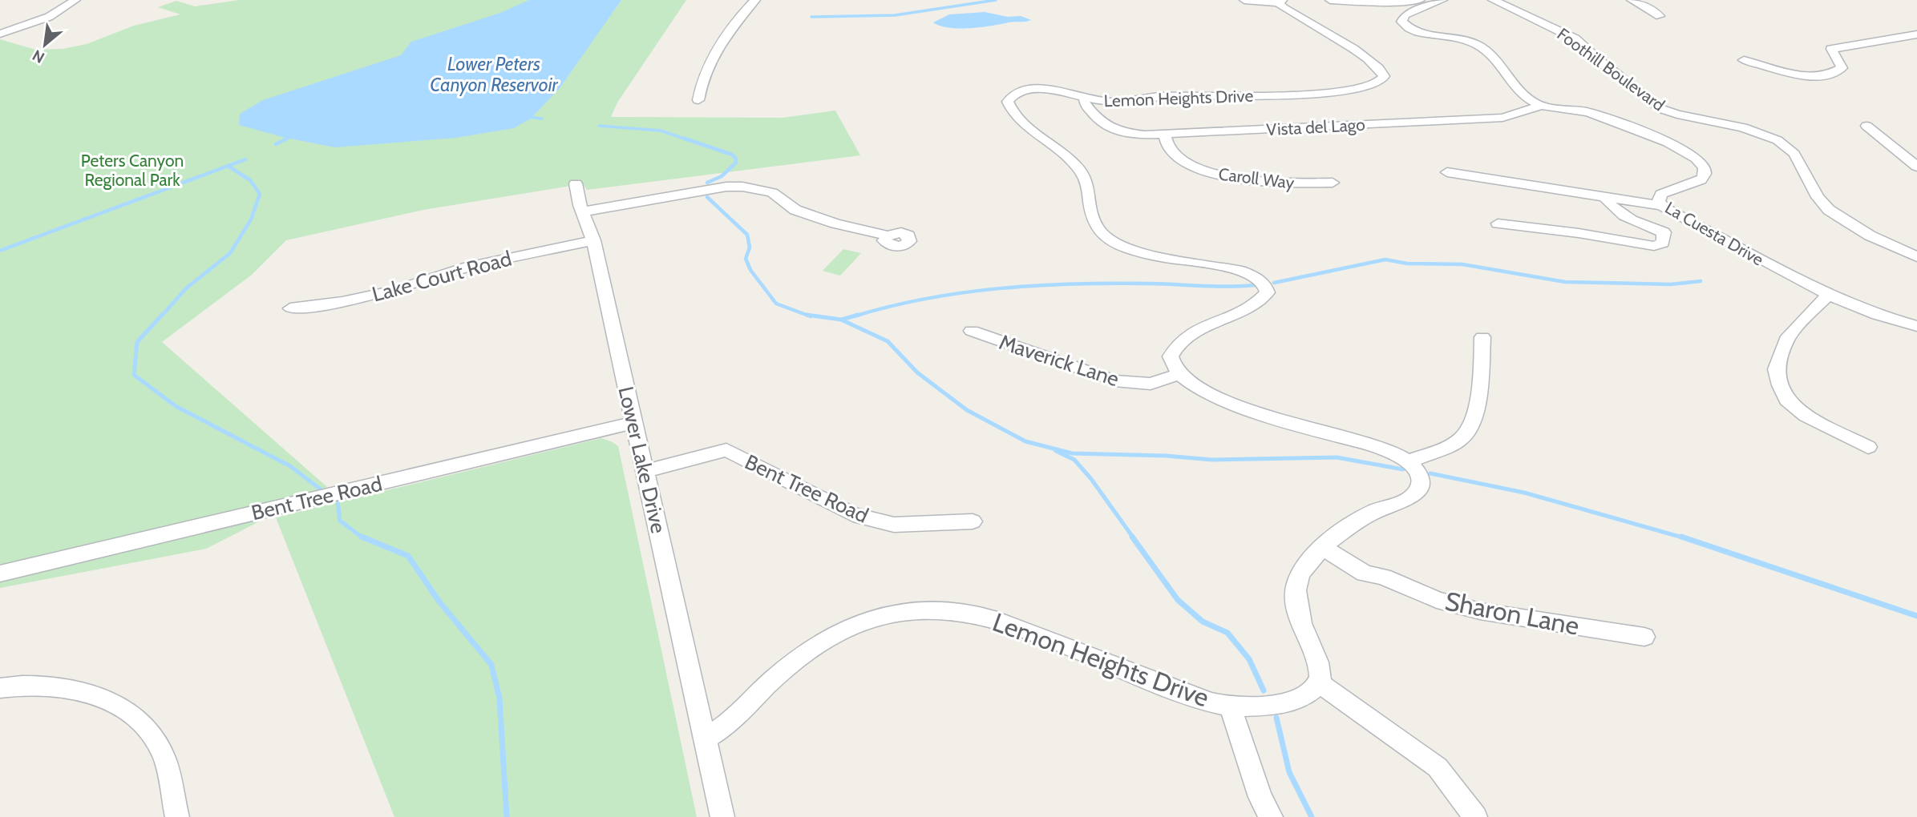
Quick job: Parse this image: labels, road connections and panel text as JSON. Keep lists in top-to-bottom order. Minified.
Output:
{"streets":{"street":["Foothill Boulevard","Lemon Heights Drive","Vista del Lago","Caroll Way","La Cuesta Drive","Lake Court Road","Maverick Lane","Lower Lake Drive","Bent Tree Road","Sharon Lane"]},"crossings":[["Lemon Heights Drive","Vista del Lago"],["Lemon Heights Drive","Maverick Lane"],["Lemon Heights Drive","Lower Lake Drive"],["Vista del Lago","Caroll Way"],["Vista del Lago","La Cuesta Drive"],["Lake Court Road","Lower Lake Drive"],["Lower Lake Drive","Bent Tree Road"]],"water":["Lower Peters Canyon Reservoir"],"parks":["Peters Canyon Regional Park"],"north":"bottom left"}
